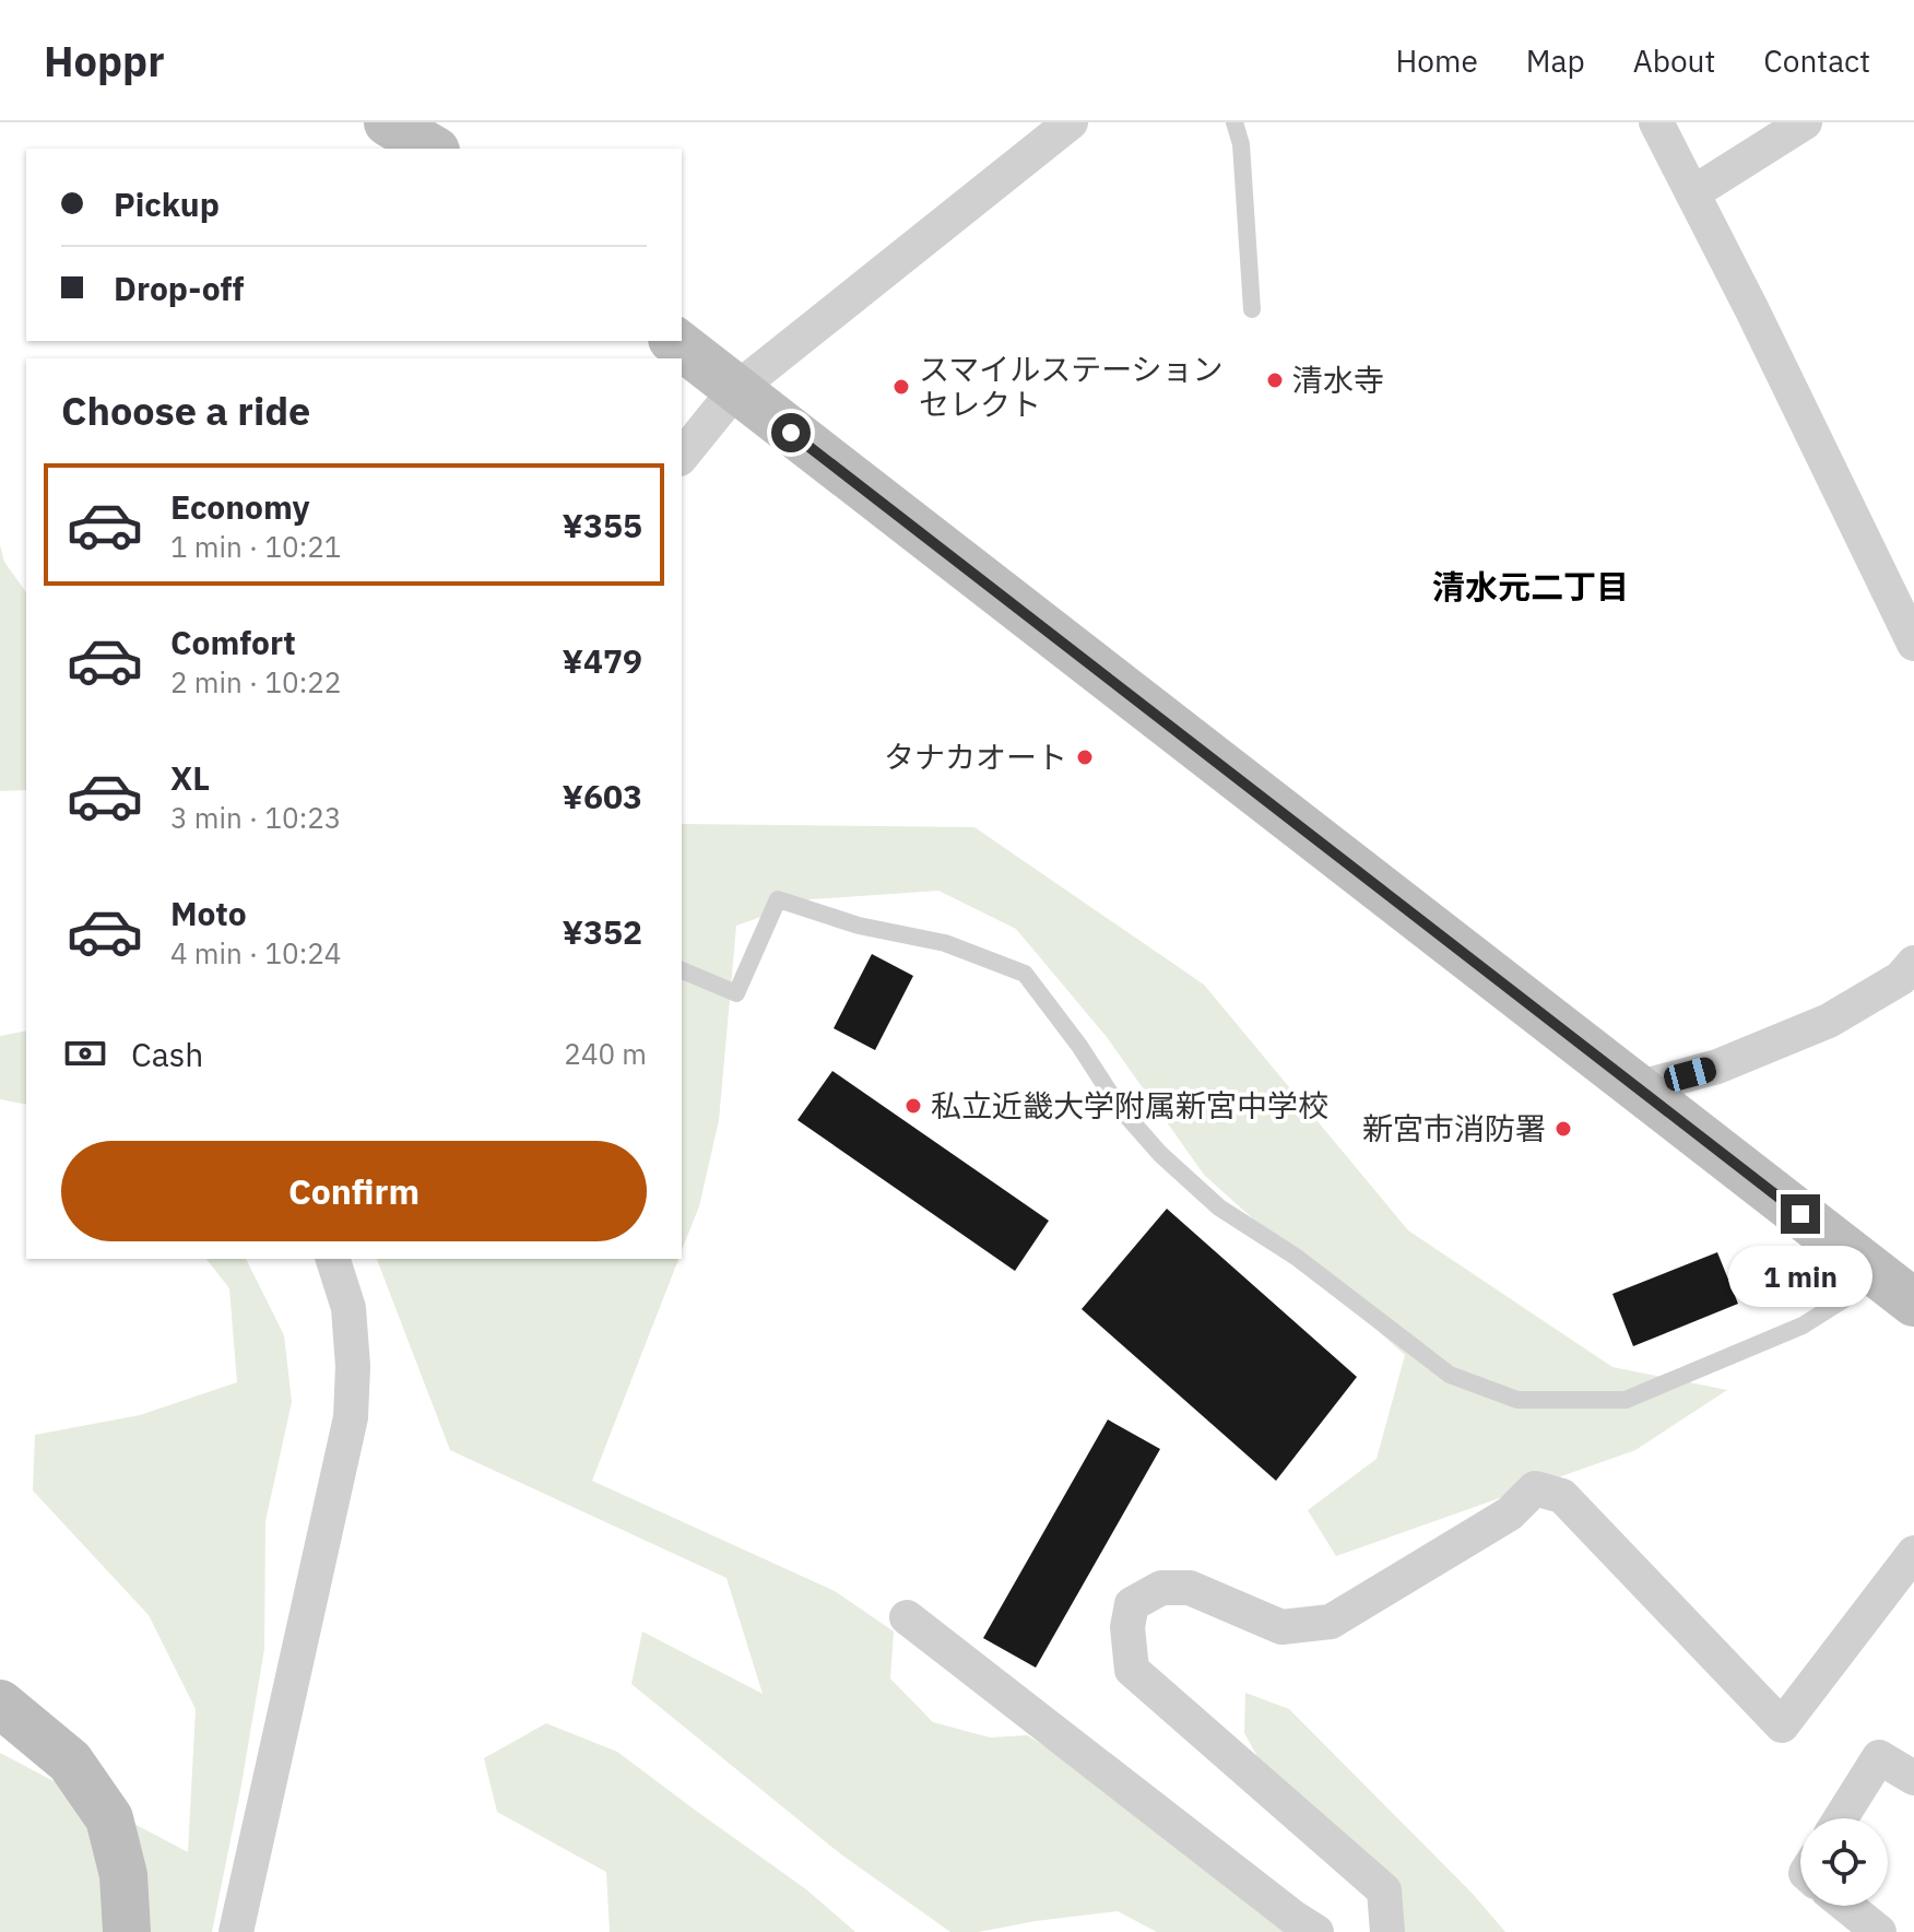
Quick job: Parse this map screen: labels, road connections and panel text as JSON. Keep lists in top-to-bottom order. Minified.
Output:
{"districts":["清水元二丁目"],"places":["清水寺","スマイルステーション セレクト","タナカオート","私立近畿大学附属新宮中学校","新宮市消防署"],"page":{"header":"Hoppr","nav":["Home","Map","About","Contact"],"banner":["Pickup","Drop-off"],"heading":"Choose a ride","list":[{"name":"Economy","note":"1 min · 10:21","value":"¥355"},{"name":"Comfort","note":"2 min · 10:22","value":"¥479"},{"name":"XL","note":"3 min · 10:23","value":"¥603"},{"name":"Moto","note":"4 min · 10:24","value":"¥352"}],"pay":["Cash","240 m"],"buttons":"Confirm","bubble":"1 min"}}
